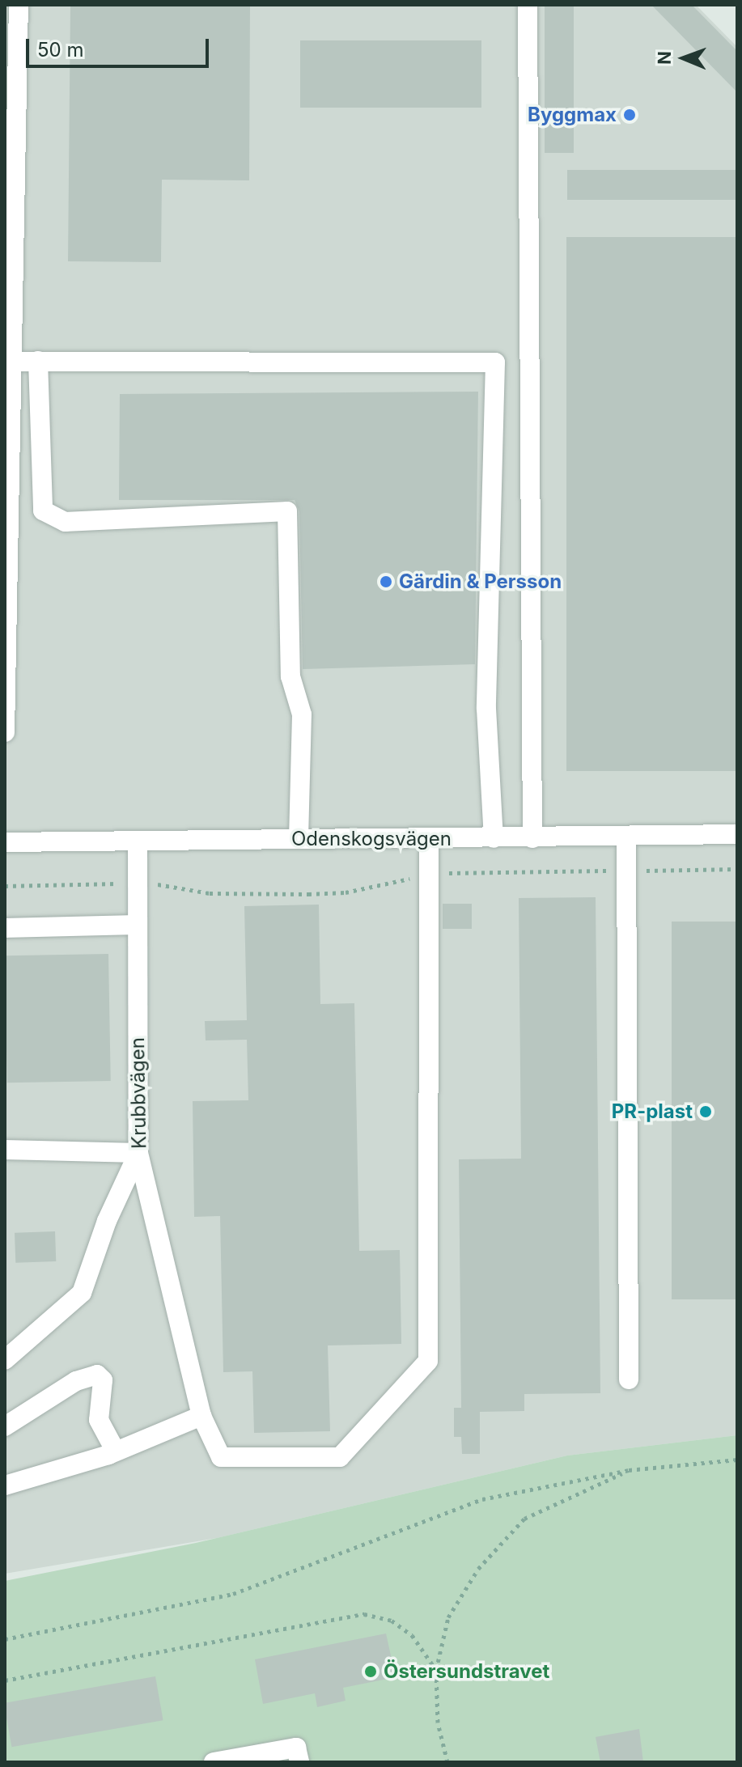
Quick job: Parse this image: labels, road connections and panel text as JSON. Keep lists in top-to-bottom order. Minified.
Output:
{"streets":{"street":["Odenskogsvägen","Krubbvägen"]},"crossings":[["Odenskogsvägen","Krubbvägen"]],"places":["Byggmax","Gärdin & Persson","PR-plast","Östersundstravet"],"scale_bar":"50 m","north":"left"}
